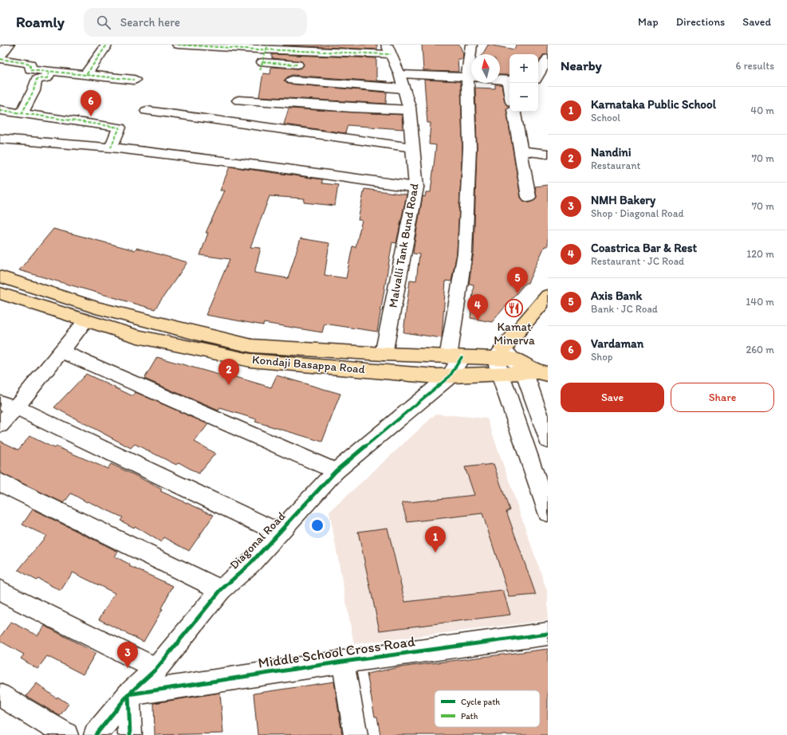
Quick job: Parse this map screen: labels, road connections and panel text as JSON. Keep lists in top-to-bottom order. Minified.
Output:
{"streets":{"main road":["Kondaji Basappa Road"],"street":["Malvalli Tank Bund Road","Diagonal Road","Middle School Cross Road"]},"crossings":[["Malvalli Tank Bund Road","Kondaji Basappa Road"],["Kondaji Basappa Road","Diagonal Road"],["Diagonal Road","Middle School Cross Road"]],"places":{"restaurant":["Kamat Minerva"]},"legend":["Cycle path","Path"],"north":"top","page":{"header":"Roamly","search":"Search here","nav":["Map","Directions","Saved"],"heading":["Nearby","6 results"],"map_buttons":["+","−"],"list":[{"mark":"1","name":"Karnataka Public School","note":"School","value":"40 m"},{"mark":"2","name":"Nandini","note":"Restaurant","value":"70 m"},{"mark":"3","name":"NMH Bakery","note":"Shop · Diagonal Road","value":"70 m"},{"mark":"4","name":"Coastrica Bar & Rest","note":"Restaurant · JC Road","value":"120 m"},{"mark":"5","name":"Axis Bank","note":"Bank · JC Road","value":"140 m"},{"mark":"6","name":"Vardaman","note":"Shop","value":"260 m"}],"pins":["6","5","4","2","1","3"],"buttons":["Save","Share"]}}
